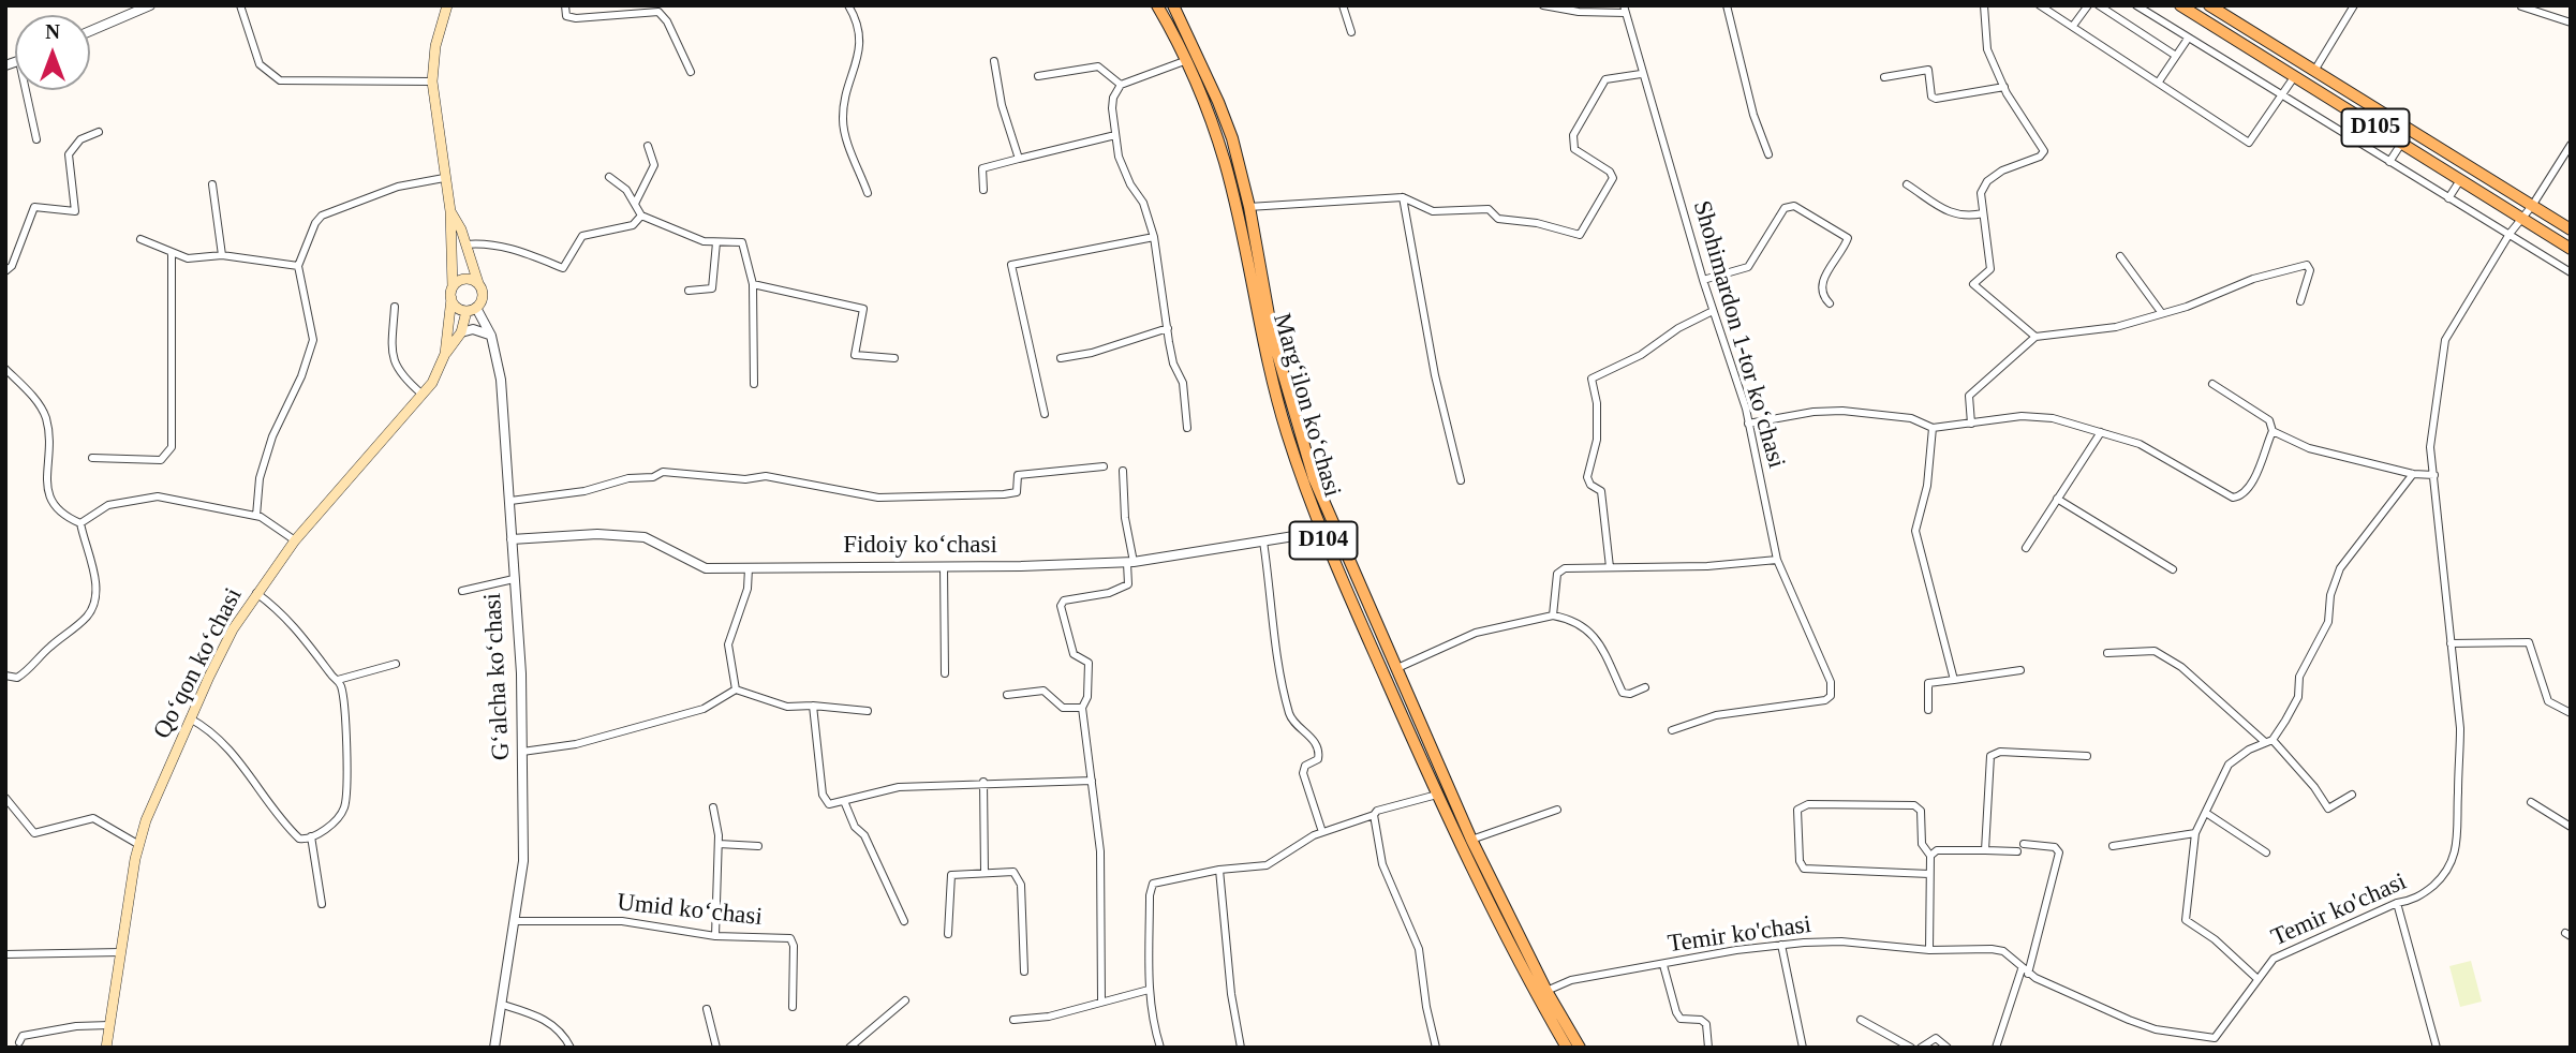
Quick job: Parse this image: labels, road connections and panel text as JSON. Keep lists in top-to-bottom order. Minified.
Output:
{"streets":{"main road":["D105","Margʻilon koʻchasi","D104","Qoʻqon koʻchasi"],"street":["Shohimardon 1-tor koʻchasi","Fidoiy koʻchasi","Gʻalcha koʻchasi","Umid koʻchasi","Temir ko'chasi"]},"crossings":[["D105","Temir ko'chasi"],["Margʻilon koʻchasi","Fidoiy koʻchasi"],["Margʻilon koʻchasi","Temir ko'chasi"],["Fidoiy koʻchasi","Gʻalcha koʻchasi"],["Qoʻqon koʻchasi","Gʻalcha koʻchasi"],["Gʻalcha koʻchasi","Umid koʻchasi"]],"north":"top"}
